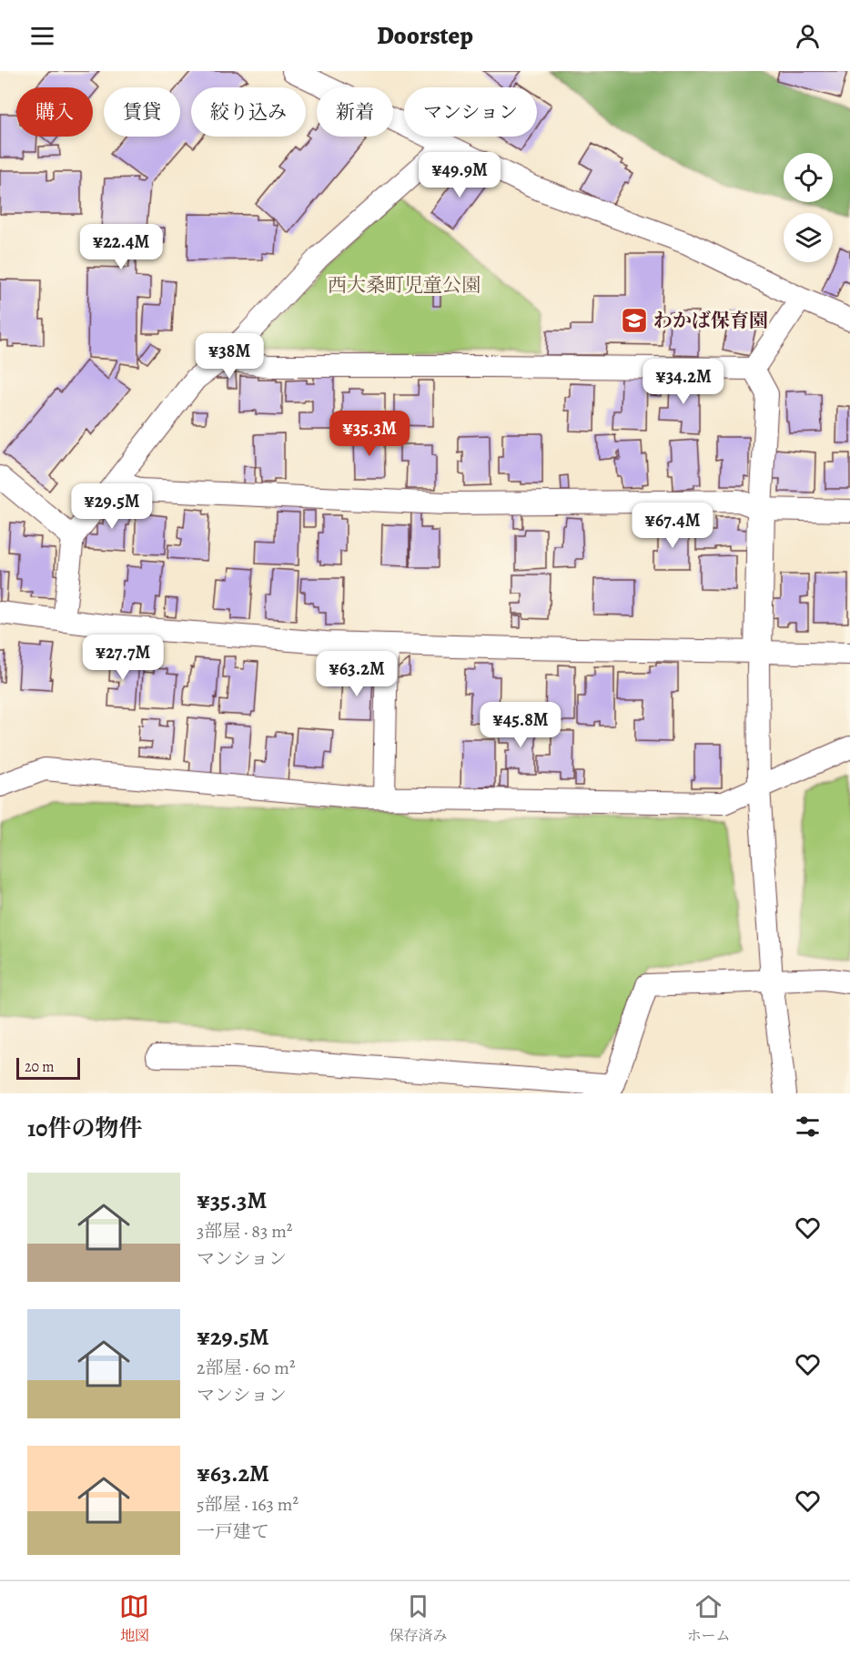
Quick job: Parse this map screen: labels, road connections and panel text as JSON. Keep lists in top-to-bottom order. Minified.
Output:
{"parks":["西大桑町児童公園"],"places":{"school or university":["わかば保育園"]},"scale_bar":"20 m","page":{"header":"Doorstep","chip":["購入","賃貸","絞り込み","新着","マンション"],"price":["¥49.9M","¥22.4M","¥38M","¥34.2M","¥35.3M","¥29.5M","¥67.4M","¥27.7M","¥63.2M","¥45.8M"],"scale":"20 m","heading":"10件の物件","list":[{"name":"¥35.3M","note":"3部屋 · 83 m² · マンション"},{"name":"¥29.5M","note":"2部屋 · 60 m² · マンション"},{"name":"¥63.2M","note":"5部屋 · 163 m² · 一戸建て"}],"tabs":["地図","保存済み","ホーム"]}}
